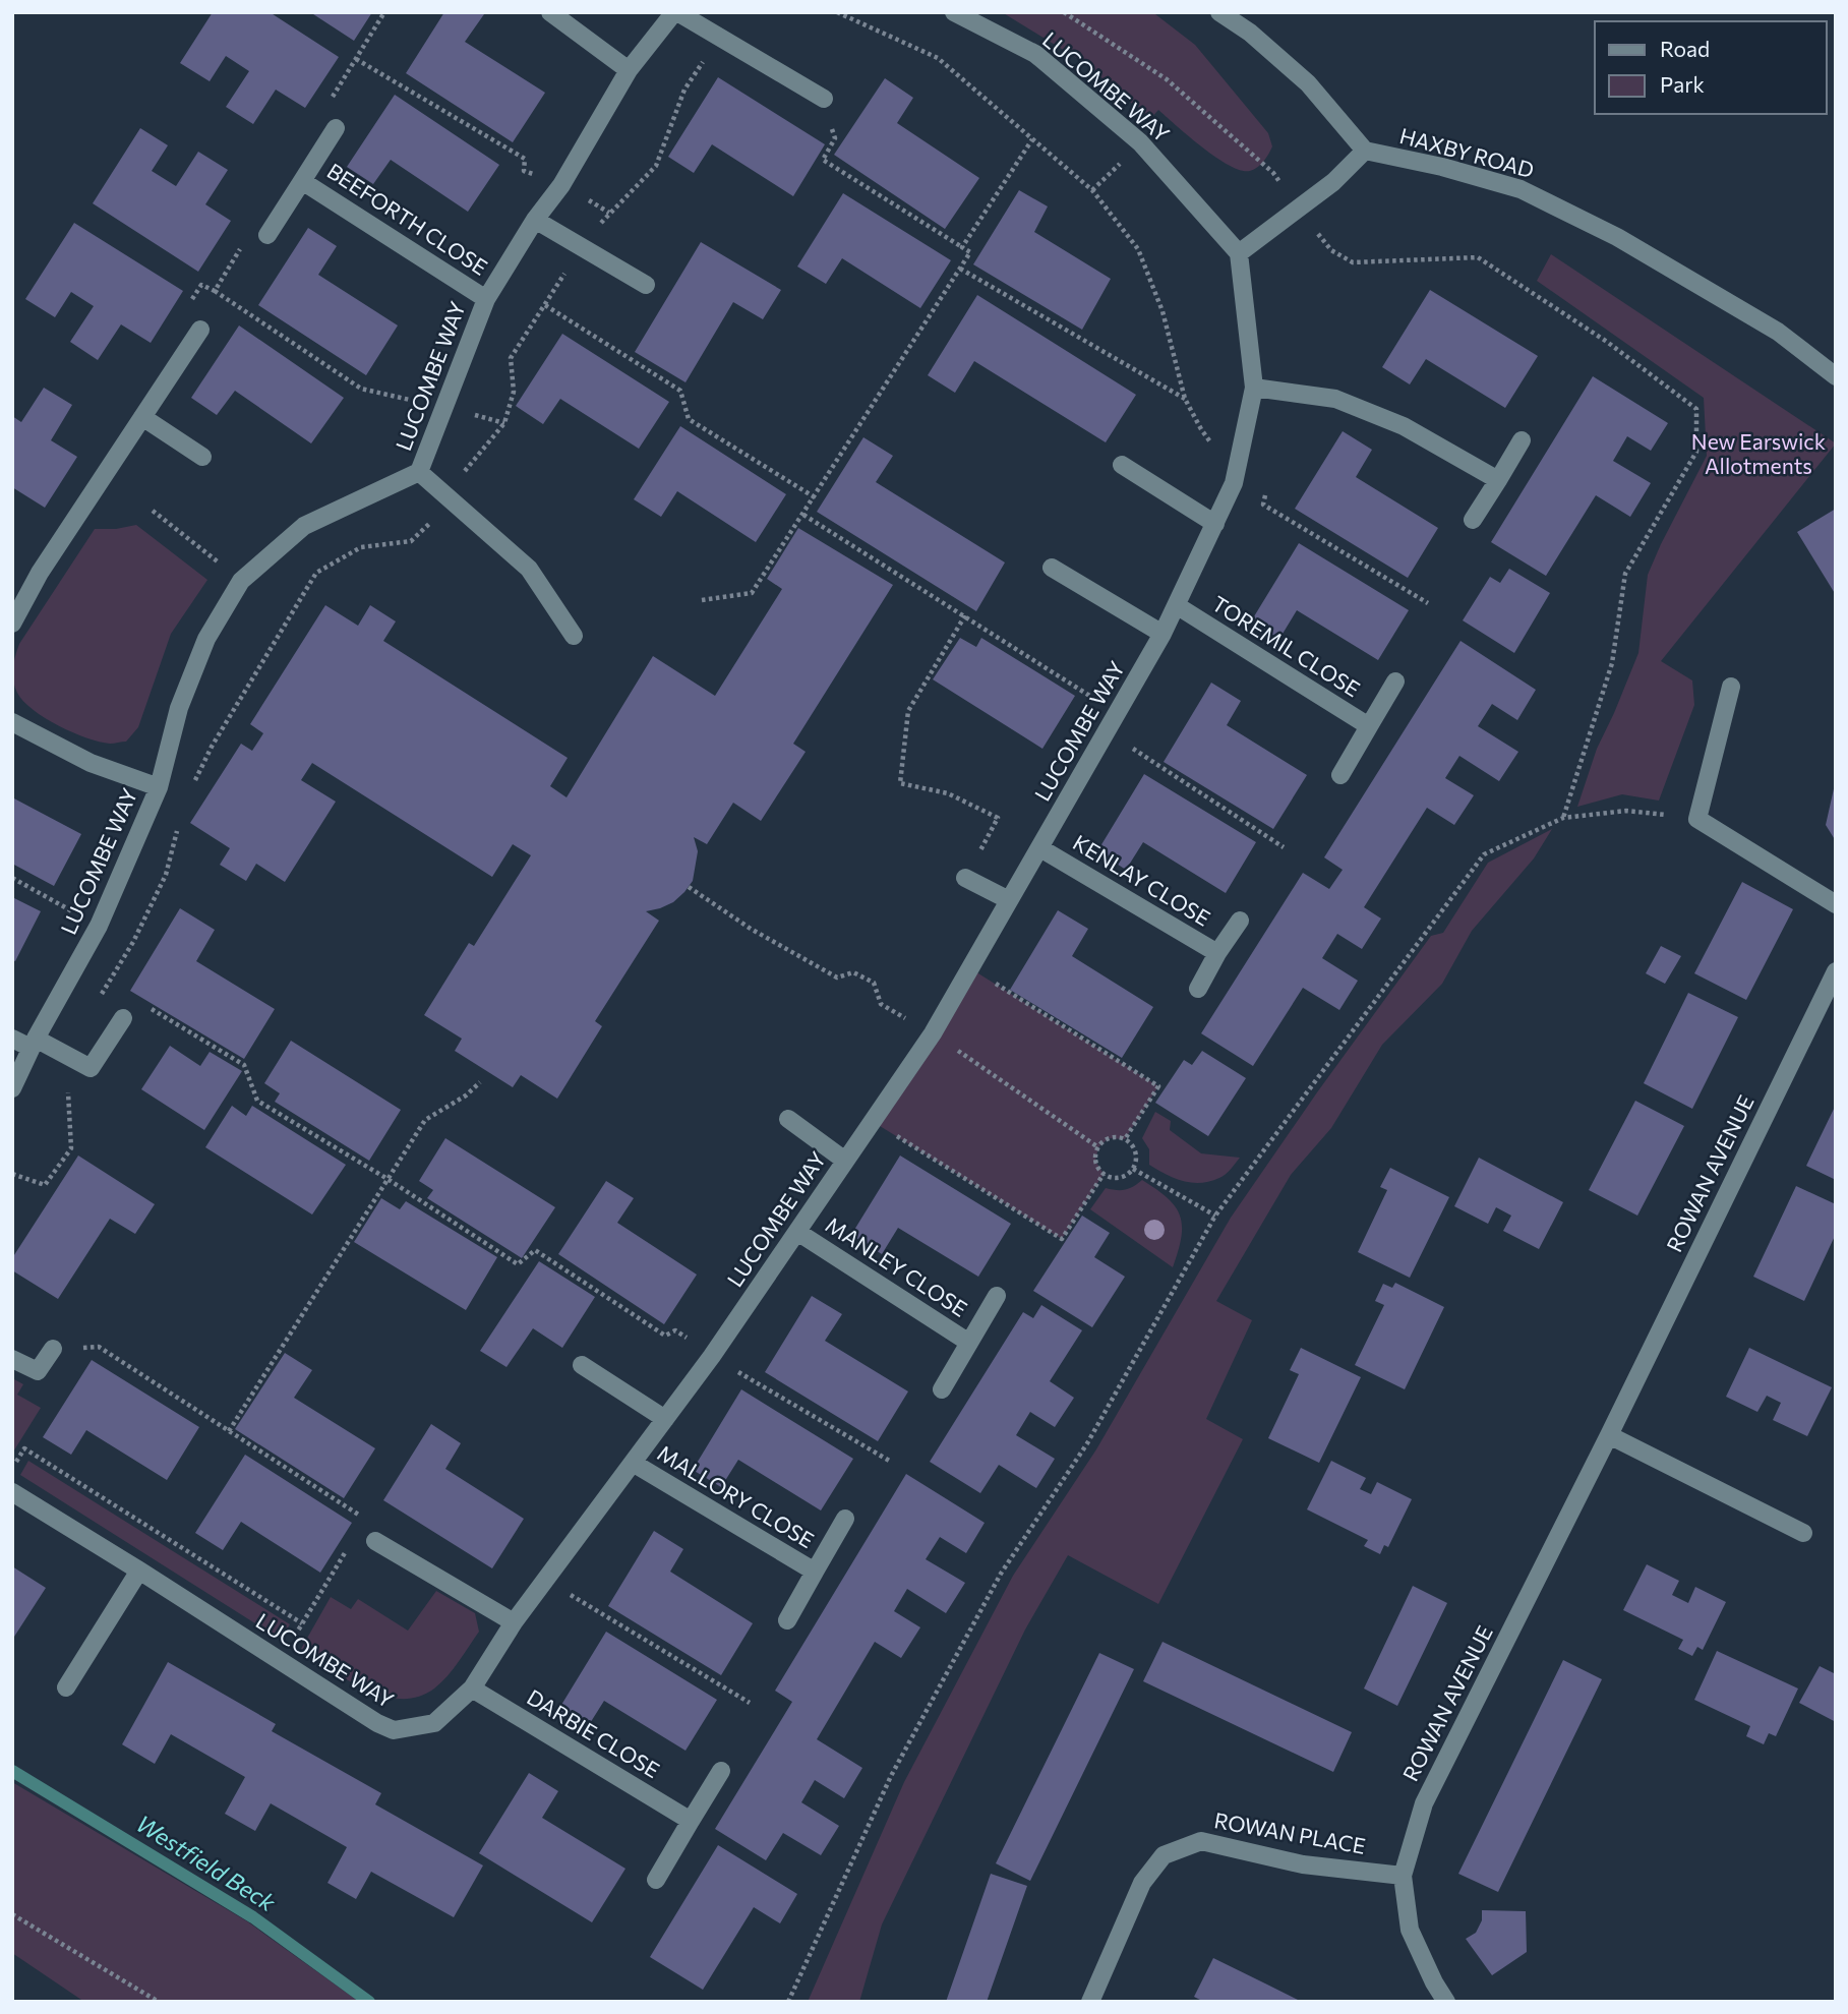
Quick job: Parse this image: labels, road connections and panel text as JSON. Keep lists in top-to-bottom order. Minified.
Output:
{"streets":{"street":["LUCOMBE WAY","HAXBY ROAD","BEEFORTH CLOSE","TOREMIL CLOSE","KENLAY CLOSE","ROWAN AVENUE","MANLEY CLOSE","MALLORY CLOSE","DARBIE CLOSE","ROWAN PLACE"]},"crossings":[["LUCOMBE WAY","BEEFORTH CLOSE"],["LUCOMBE WAY","TOREMIL CLOSE"],["LUCOMBE WAY","KENLAY CLOSE"],["LUCOMBE WAY","MANLEY CLOSE"],["LUCOMBE WAY","MALLORY CLOSE"],["LUCOMBE WAY","DARBIE CLOSE"],["ROWAN AVENUE","ROWAN PLACE"]],"water":["Westfield Beck"],"parks":["New Earswick Allotments"],"legend":["Road","Park"]}
